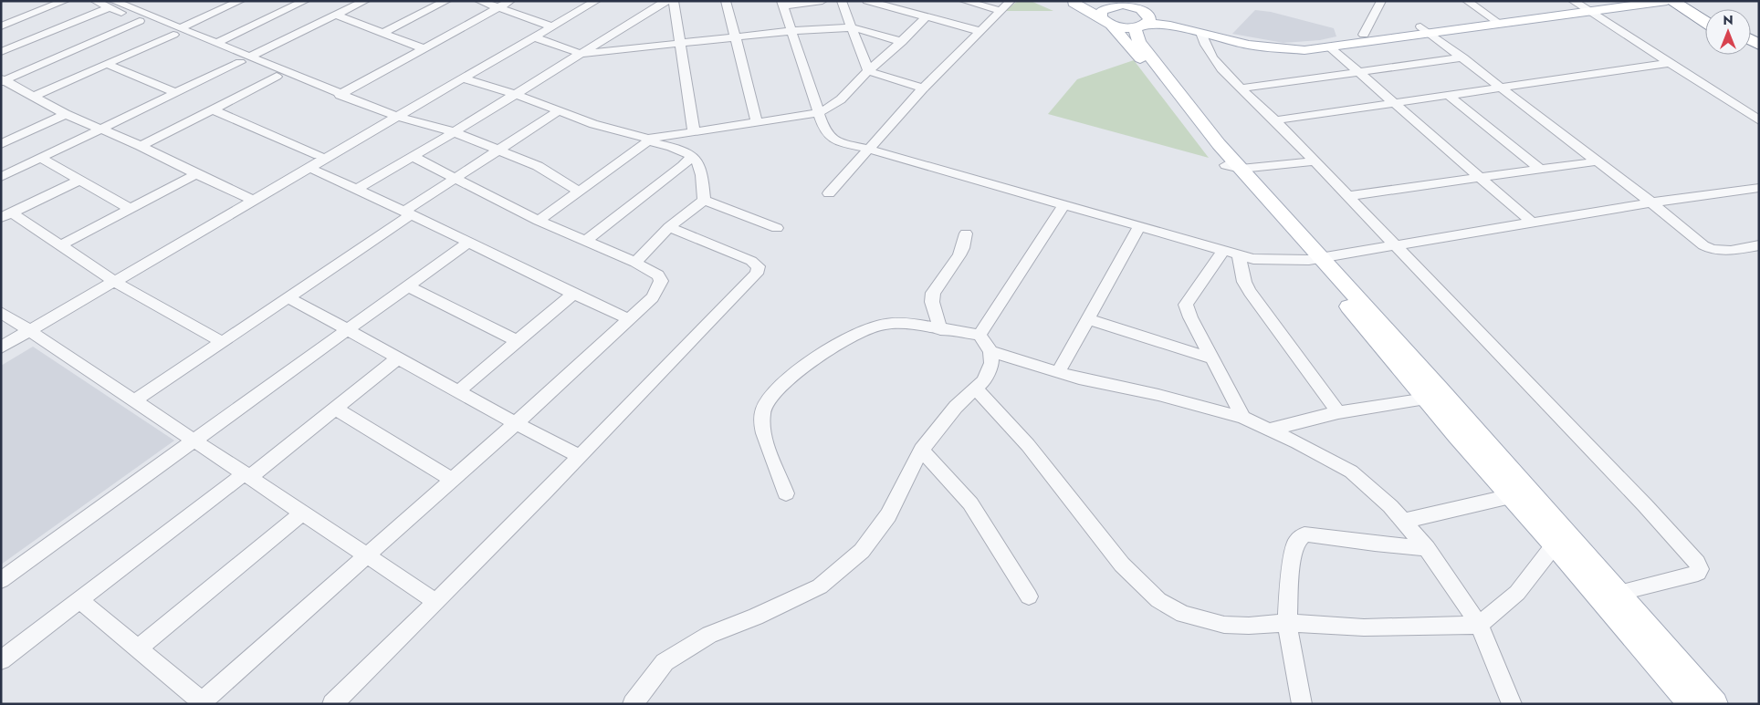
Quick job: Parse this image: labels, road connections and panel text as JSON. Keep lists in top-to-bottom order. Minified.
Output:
{"north":"top"}
